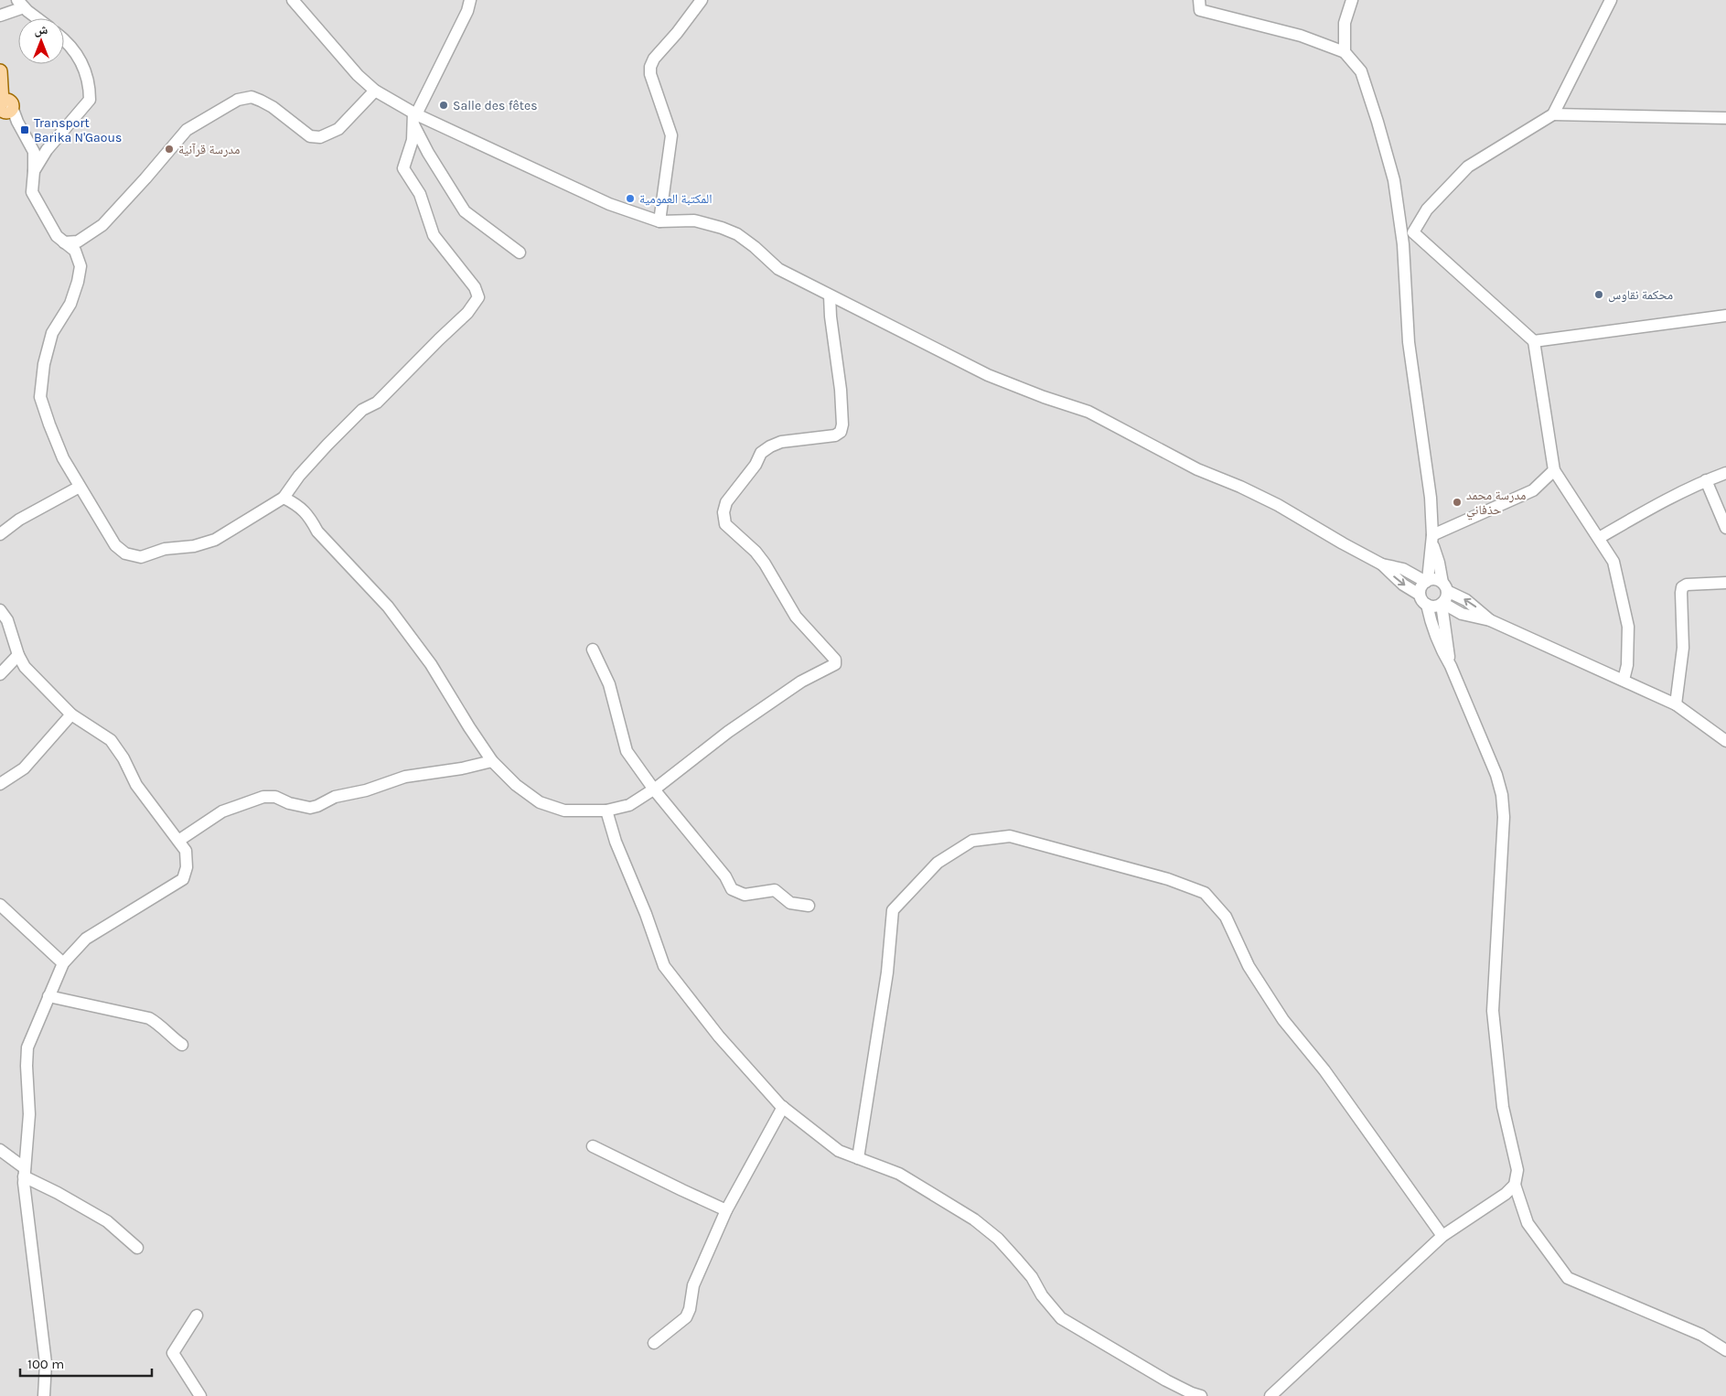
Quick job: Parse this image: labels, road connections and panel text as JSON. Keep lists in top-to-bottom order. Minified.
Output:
{"places":{"other":["Salle des fêtes","مدرسة قرآنية","المكتبة العمومية","محكمة نقاوس","مدرسة محمد حذفاني"],"transit":["Transport Barika N'Gaous"]},"scale_bar":"100 m","north":"top"}
